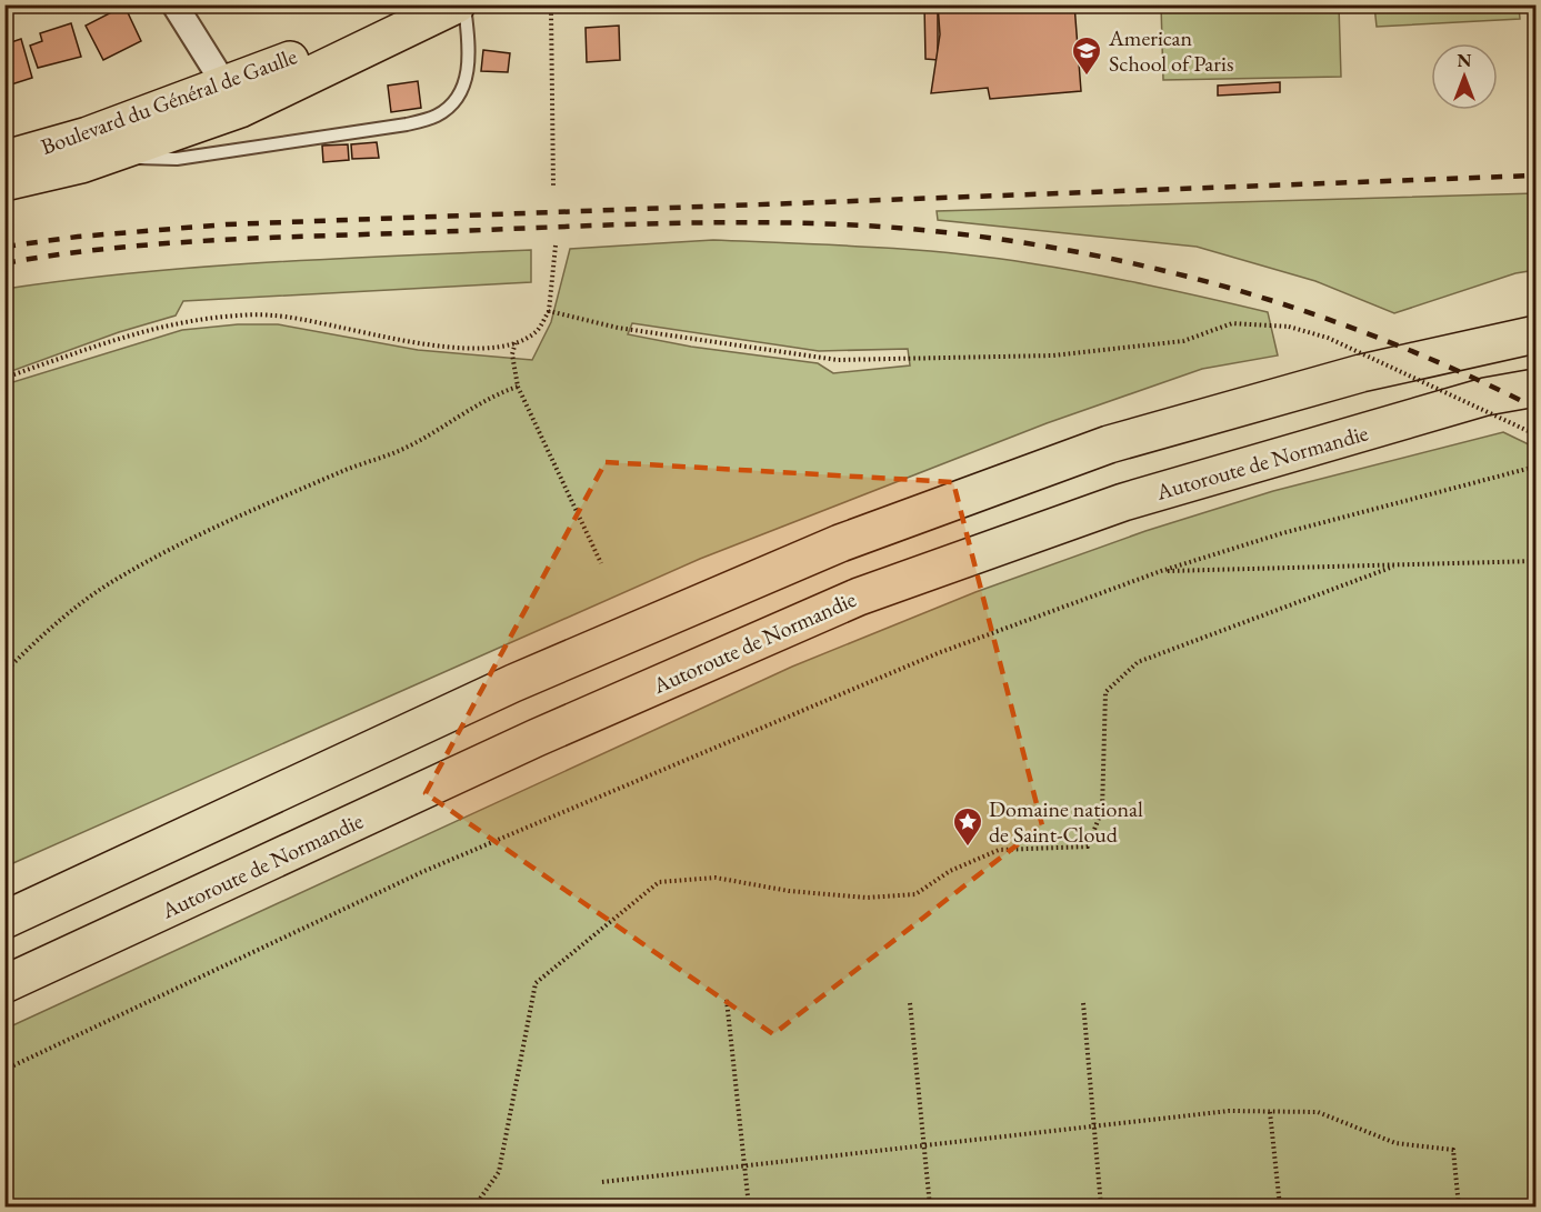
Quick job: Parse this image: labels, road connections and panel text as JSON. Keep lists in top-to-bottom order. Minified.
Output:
{"streets":{"main road":["Boulevard du Général de Gaulle","Autoroute de Normandie"]},"places":{"school or university":["American School of Paris"],"place":["Domaine national de Saint-Cloud"]},"north":"top"}
